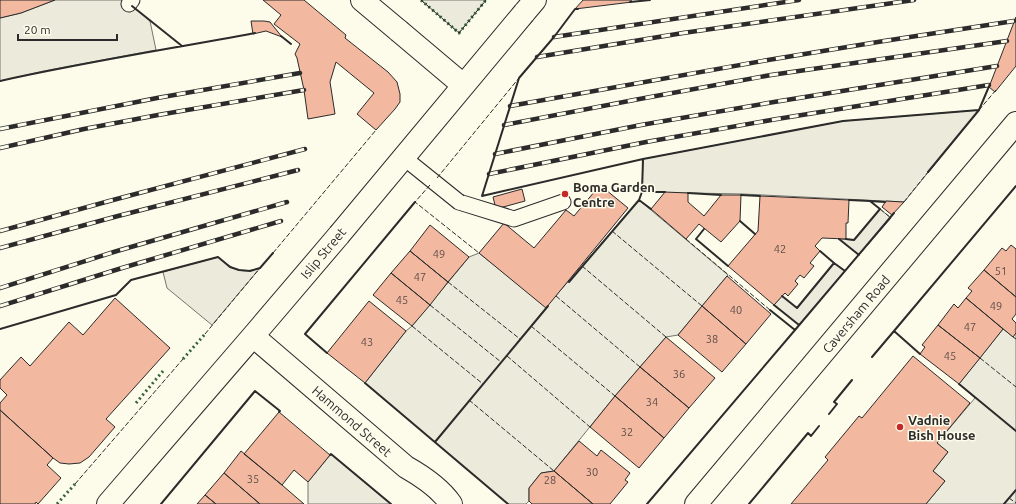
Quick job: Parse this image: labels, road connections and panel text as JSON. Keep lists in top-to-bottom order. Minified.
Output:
{"streets":{"street":["Islip Street","Caversham Road","Hammond Street"]},"crossings":[["Islip Street","Hammond Street"]],"places":["Boma Garden Centre","Vadnie Bish House"],"house_numbers":["42","49","51","47","45","49","40","47","38","43","45","36","34","32","30","35","28"],"scale_bar":"20 m"}
